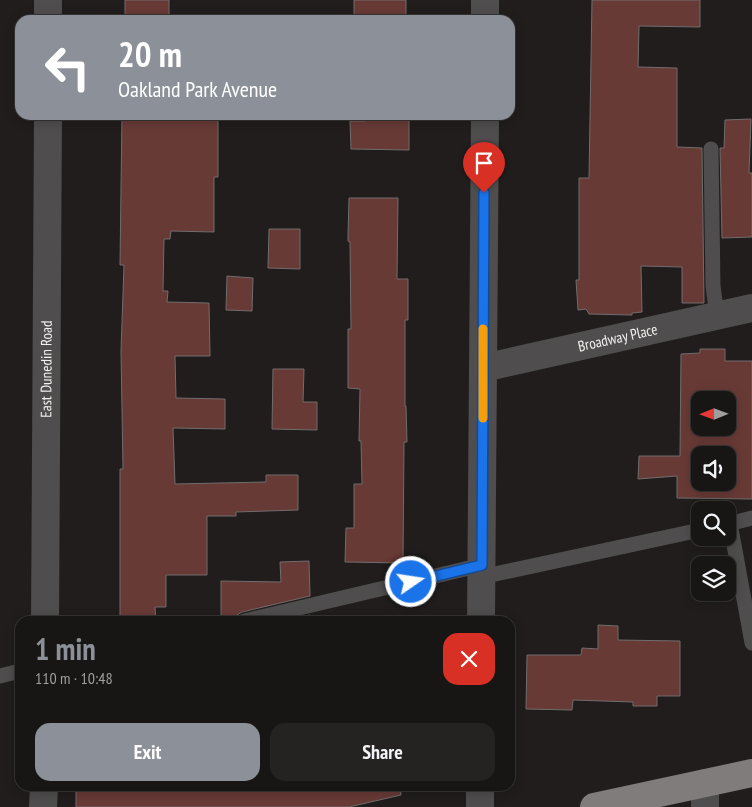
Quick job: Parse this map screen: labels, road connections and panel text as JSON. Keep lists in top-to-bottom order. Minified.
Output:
{"streets":{"street":["Broadway Place","East Dunedin Road"]},"north":"left","page":{"turn":["20 m","Oakland Park Avenue"],"heading":["1 min","110 m · 10:48"],"buttons":["Exit","Share"]}}
